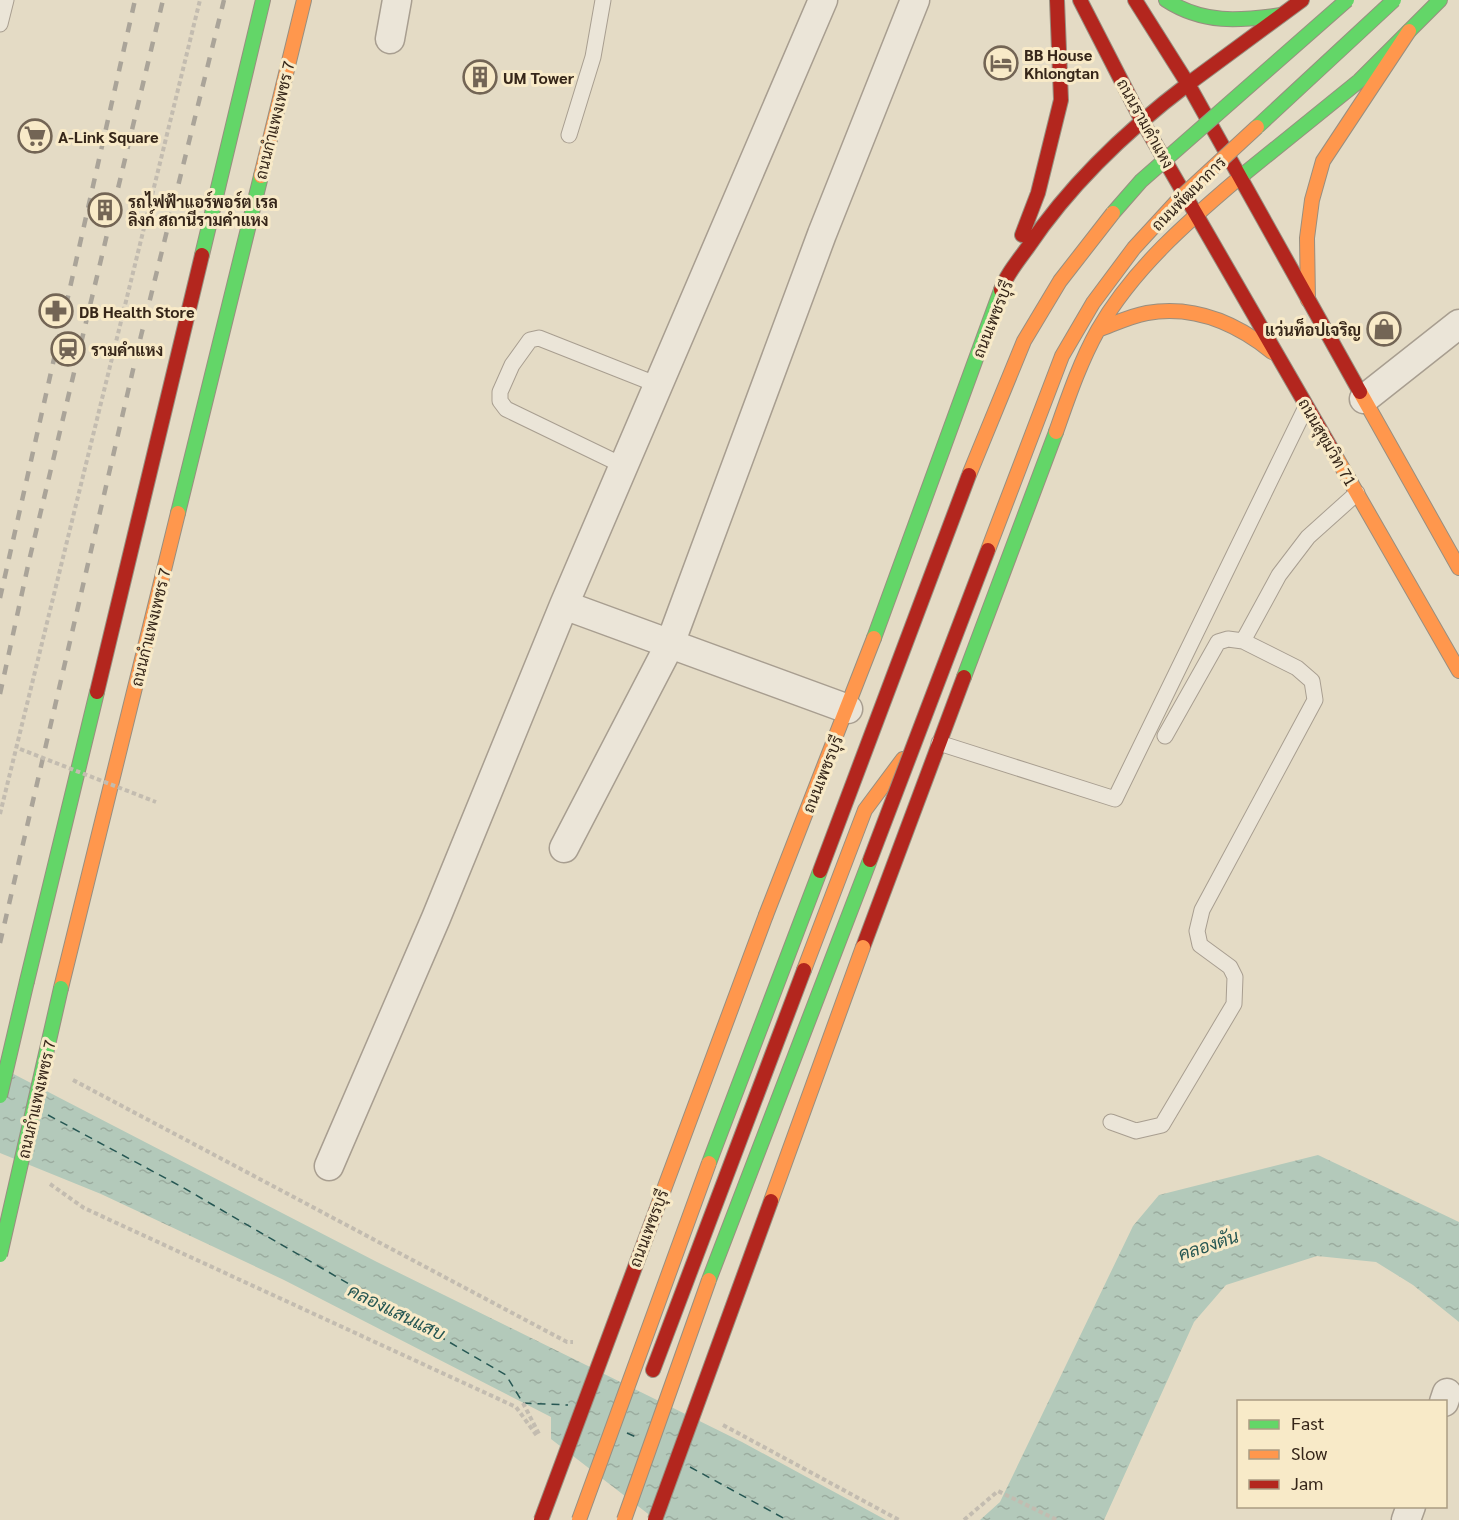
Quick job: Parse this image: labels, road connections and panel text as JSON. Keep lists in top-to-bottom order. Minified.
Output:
{"streets":{"main road":["ถนนกำแพงเพชร 7","ถนนรามคำแหง","ถนนพัฒนาการ","ถนนเพชรบุรี","ถนนสุขุมวิท 71"]},"crossings":[["ถนนรามคำแหง","ถนนเพชรบุรี"],["ถนนรามคำแหง","ถนนสุขุมวิท 71"]],"water":["คลองตัน","คลองแสนแสบ"],"places":{"hotel":["BB House Khlongtan"],"building":["UM Tower","รถไฟฟ้าแอร์พอร์ต เรล ลิงก์ สถานีรามคำแหง"],"supermarket":["A-Link Square"],"pharmacy":["DB Health Store"],"shop":["แว่นท็อปเจริญ"],"station":["รามคำแหง"]},"legend":["Fast","Slow","Jam"]}
